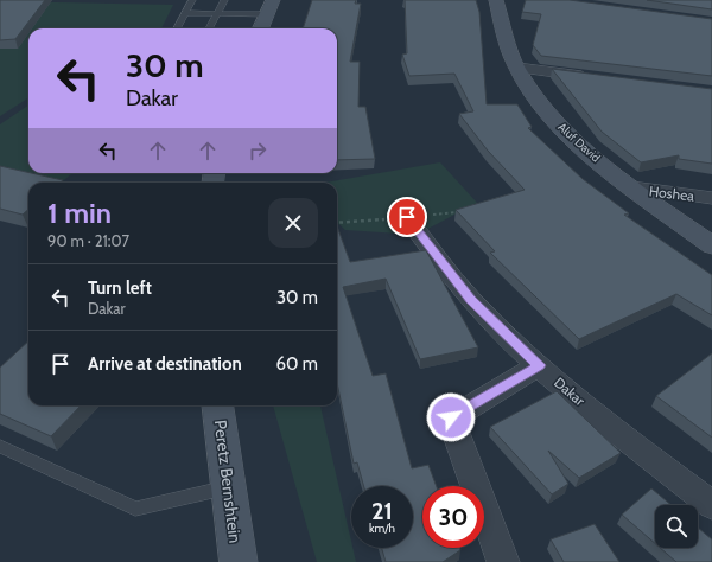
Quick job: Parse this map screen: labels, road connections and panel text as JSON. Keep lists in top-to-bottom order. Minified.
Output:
{"streets":{"street":["Aluf David","Hoshea","Dakar","Peretz Bernshtein"]},"crossings":[["Aluf David","Hoshea"]],"page":{"turn":["30 m","Dakar"],"heading":["1 min","90 m · 21:07"],"list":[{"name":"Turn left","note":"Dakar","value":"30 m"},{"name":"Arrive at destination","value":"60 m"}],"speed":"21 km/h","limit":"30"}}
